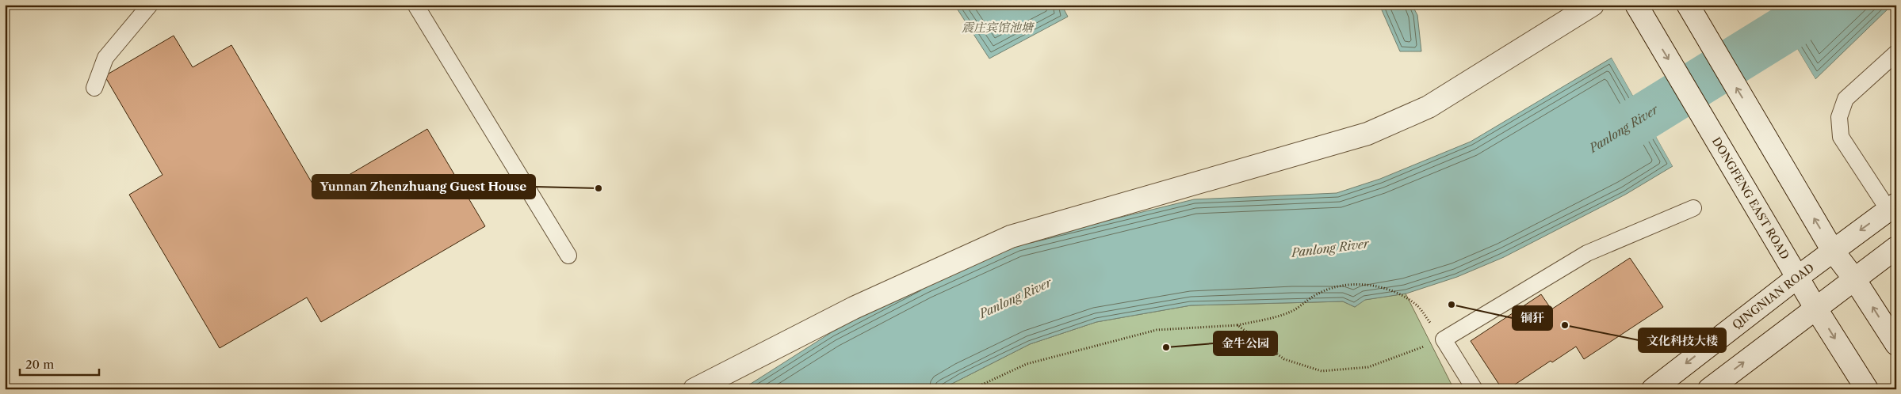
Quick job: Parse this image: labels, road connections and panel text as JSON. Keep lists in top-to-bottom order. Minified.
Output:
{"streets":{"main road":["DONGFENG EAST ROAD","QINGNIAN ROAD"]},"crossings":[["DONGFENG EAST ROAD","QINGNIAN ROAD"]],"water":["震庄宾馆池塘","Panlong River"],"places":["Yunnan Zhenzhuang Guest House","铜犴","文化科技大楼","金牛公园"],"scale_bar":"20 m"}
